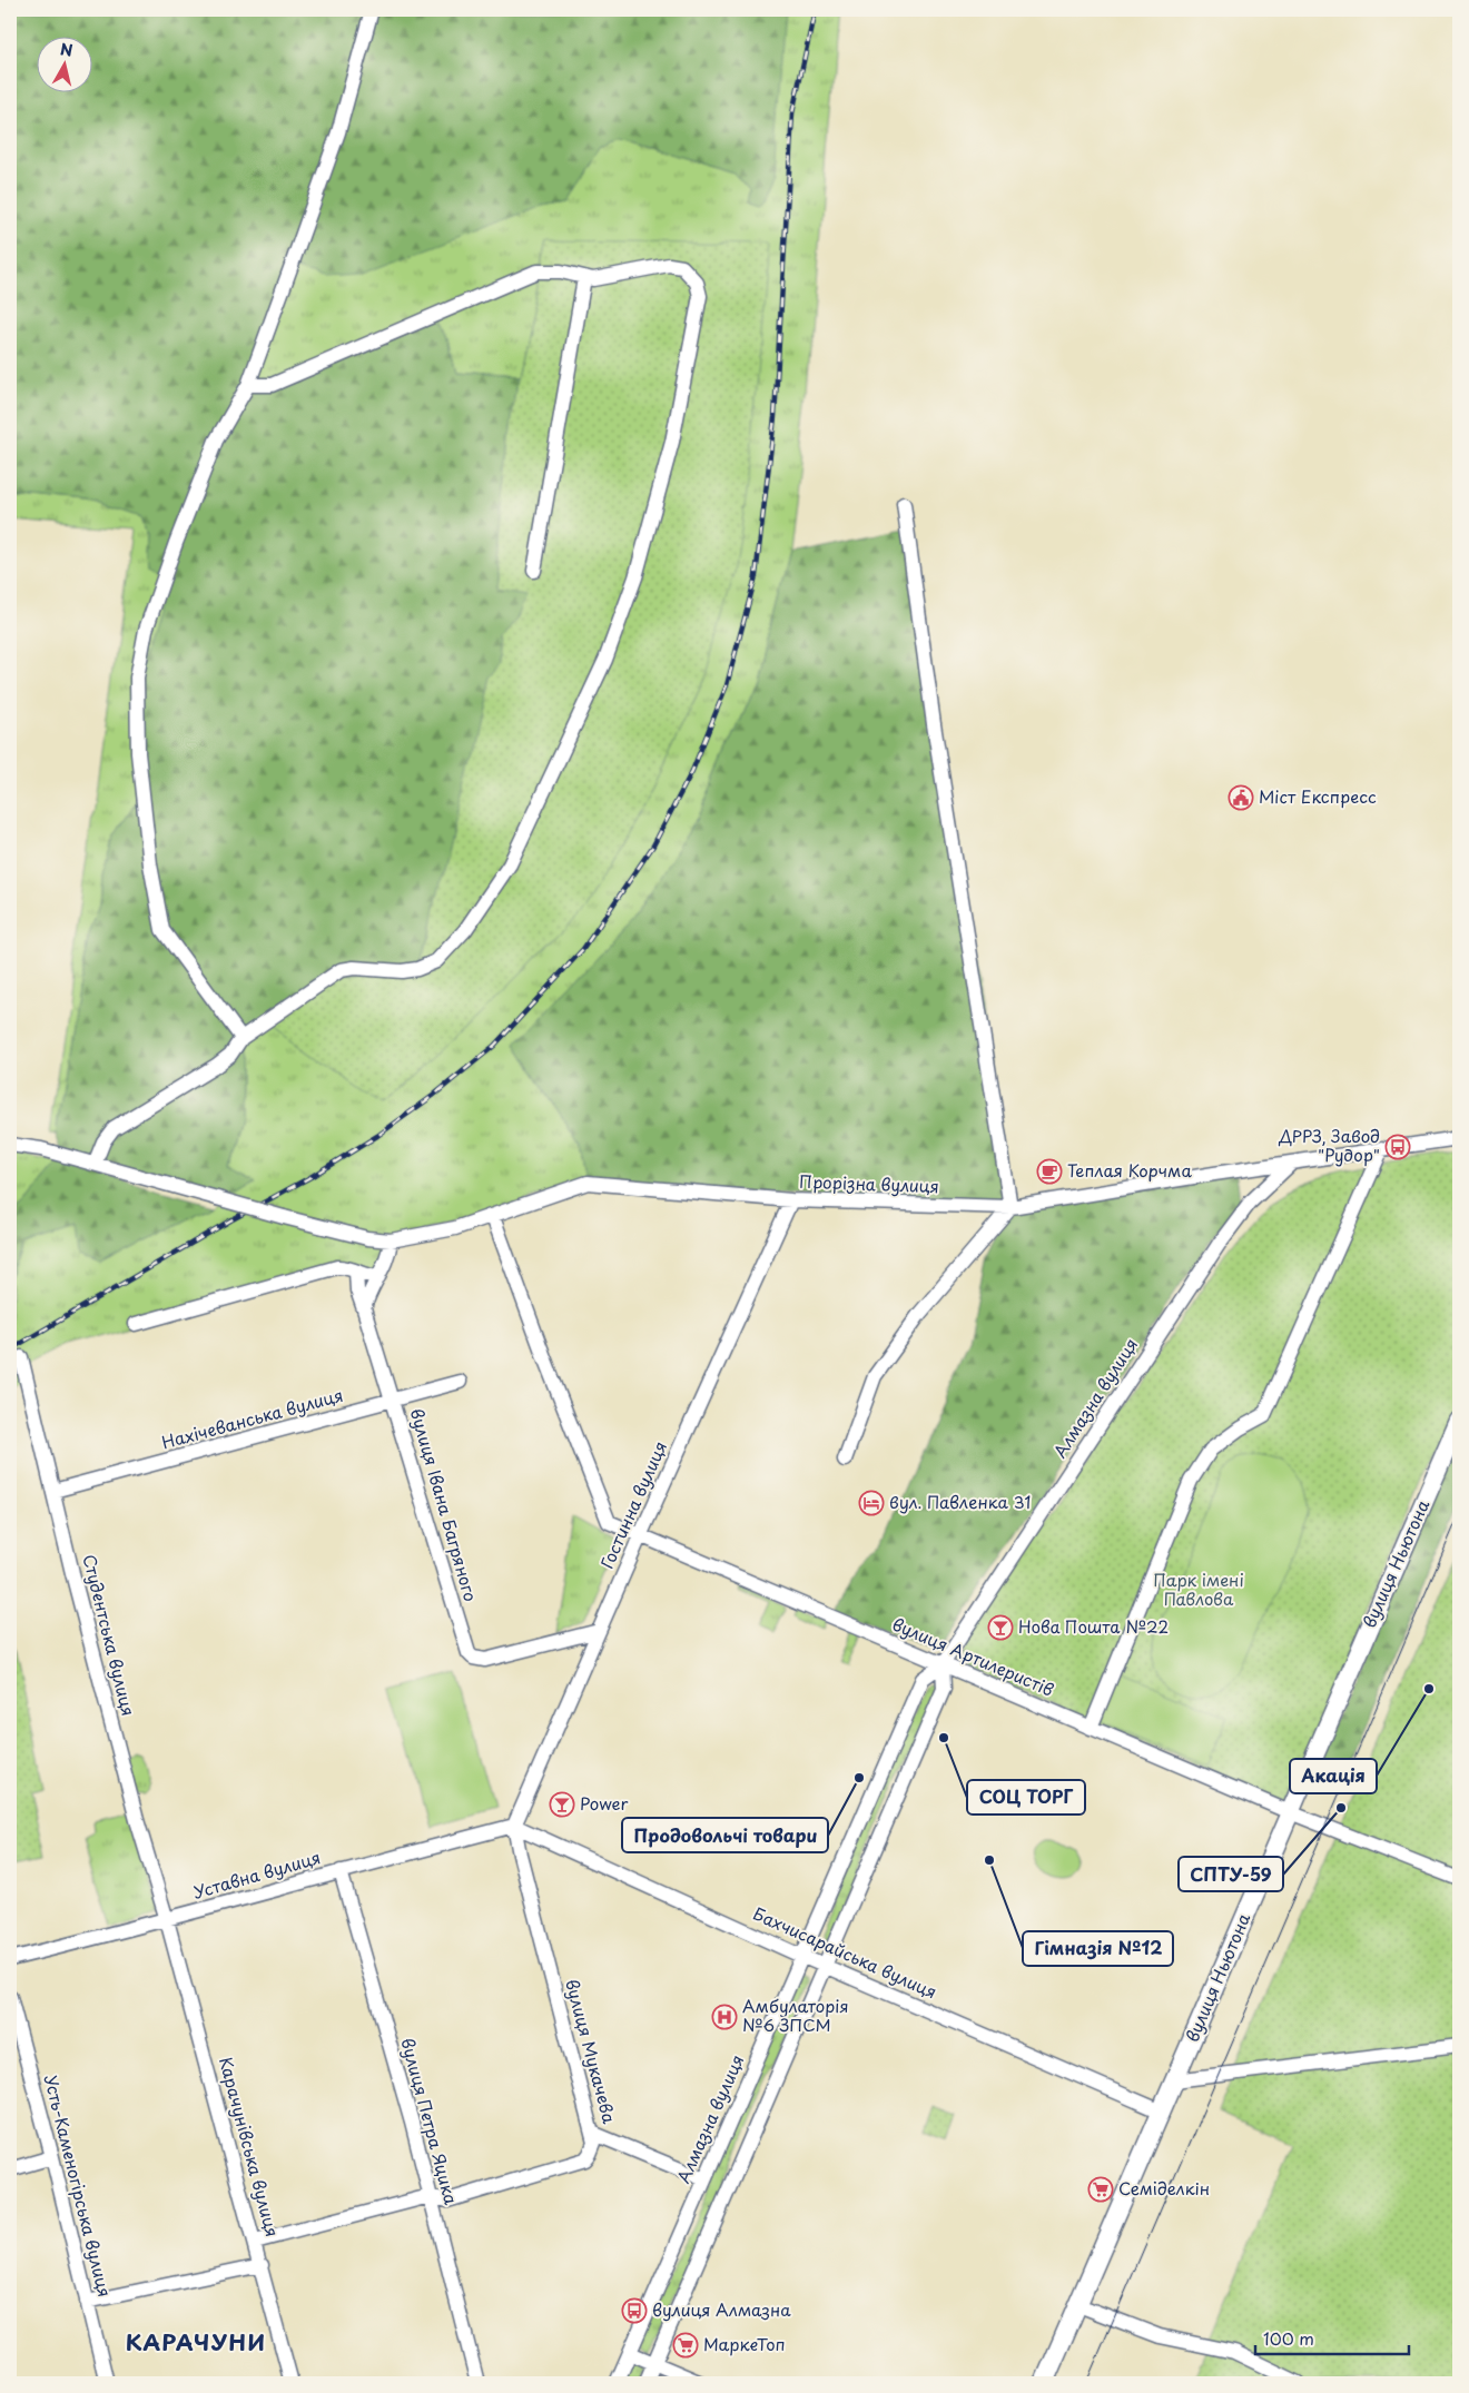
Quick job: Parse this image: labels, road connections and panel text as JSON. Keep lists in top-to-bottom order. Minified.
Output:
{"streets":{"main road":["вулиця Ньютона"],"street":["Прорізна вулиця","Алмазна вулиця","Нахічеванська вулиця","вулиця Івана Багряного","Гостинна вулиця","Студентська вулиця","вулиця Артилеристів","Уставна вулиця","Бахчисарайська вулиця","вулиця Мукачева","вулиця Петра Яцика","Карачунівська вулиця","Усть-Каменогірська вулиця"]},"crossings":[["Прорізна вулиця","Алмазна вулиця"],["Прорізна вулиця","Гостинна вулиця"],["Прорізна вулиця","вулиця Артилеристів"],["Алмазна вулиця","вулиця Артилеристів"],["Алмазна вулиця","Бахчисарайська вулиця"],["Нахічеванська вулиця","вулиця Івана Багряного"],["Нахічеванська вулиця","Студентська вулиця"],["вулиця Івана Багряного","Гостинна вулиця"],["Гостинна вулиця","вулиця Артилеристів"],["Гостинна вулиця","Уставна вулиця"],["Гостинна вулиця","Бахчисарайська вулиця"],["Гостинна вулиця","вулиця Мукачева"],["вулиця Ньютона","вулиця Артилеристів"],["вулиця Ньютона","Бахчисарайська вулиця"],["Студентська вулиця","Уставна вулиця"],["Студентська вулиця","Карачунівська вулиця"],["Уставна вулиця","Бахчисарайська вулиця"],["Уставна вулиця","вулиця Мукачева"],["Уставна вулиця","вулиця Петра Яцика"],["Уставна вулиця","Карачунівська вулиця"],["Бахчисарайська вулиця","вулиця Мукачева"],["вулиця Мукачева","вулиця Петра Яцика"],["вулиця Мукачева","Карачунівська вулиця"]],"districts":["КАРАЧУНИ"],"parks":["Парк імені Павлова"],"places":{"public building":["Міст Експресс"],"bus stop":["ДРРЗ, Завод \"Рудор\"","вулиця Алмазна"],"cafe":["Теплая Корчма"],"hotel":["вул. Павленка 31"],"bar":["Нова Пошта №22","Power"],"other":["Акація","СОЦ ТОРГ","Продовольчі товари","СПТУ-59","Гімназія №12"],"hospital":["Амбулаторія №6 ЗПСМ"],"supermarket":["Семіделкін","МаркеТоп"]},"scale_bar":"100 m","north":"top"}
